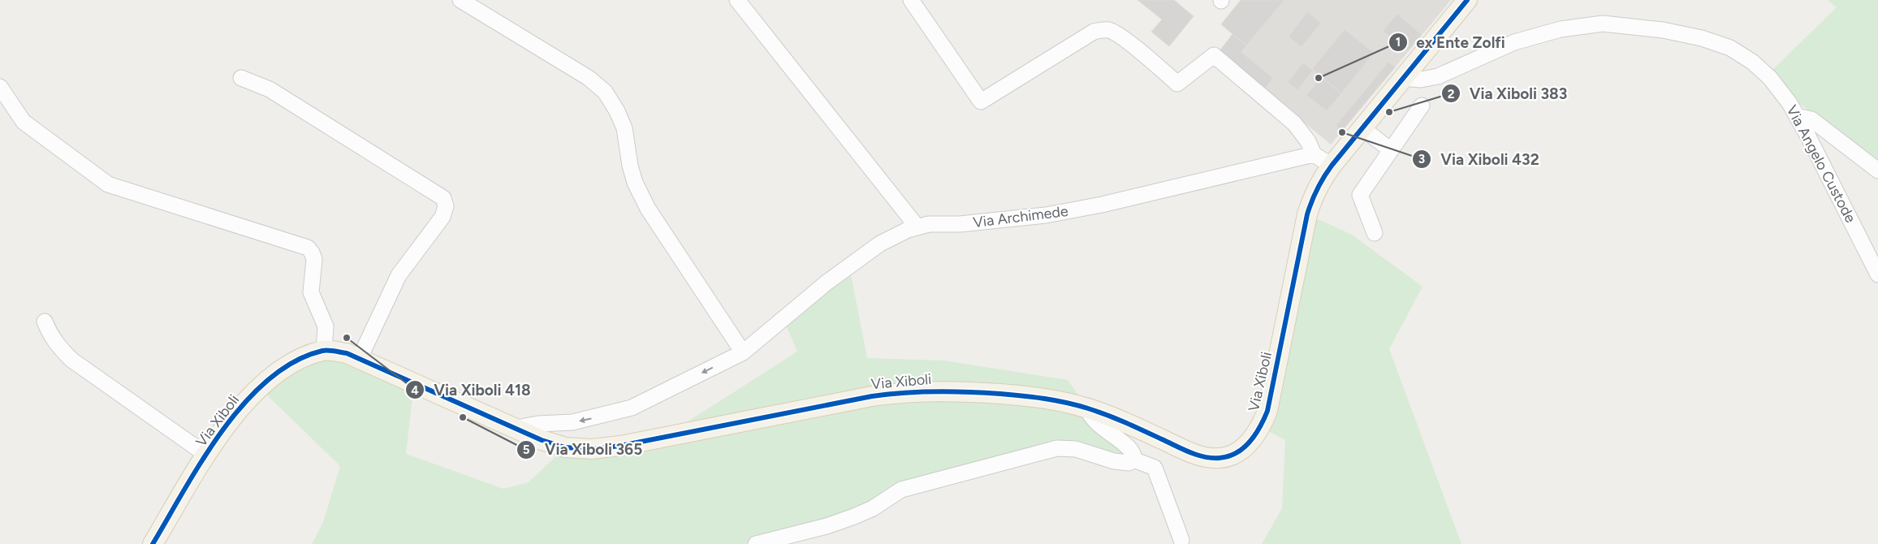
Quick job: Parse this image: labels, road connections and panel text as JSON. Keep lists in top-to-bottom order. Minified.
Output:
{"streets":{"main road":["Via Xiboli"],"street":["Via Angelo Custode","Via Archimede"]},"crossings":[["Via Angelo Custode","Via Xiboli"],["Via Archimede","Via Xiboli"]],"places":["ex Ente Zolfi","Via Xiboli 383","Via Xiboli 432","Via Xiboli 418","Via Xiboli 365"]}
